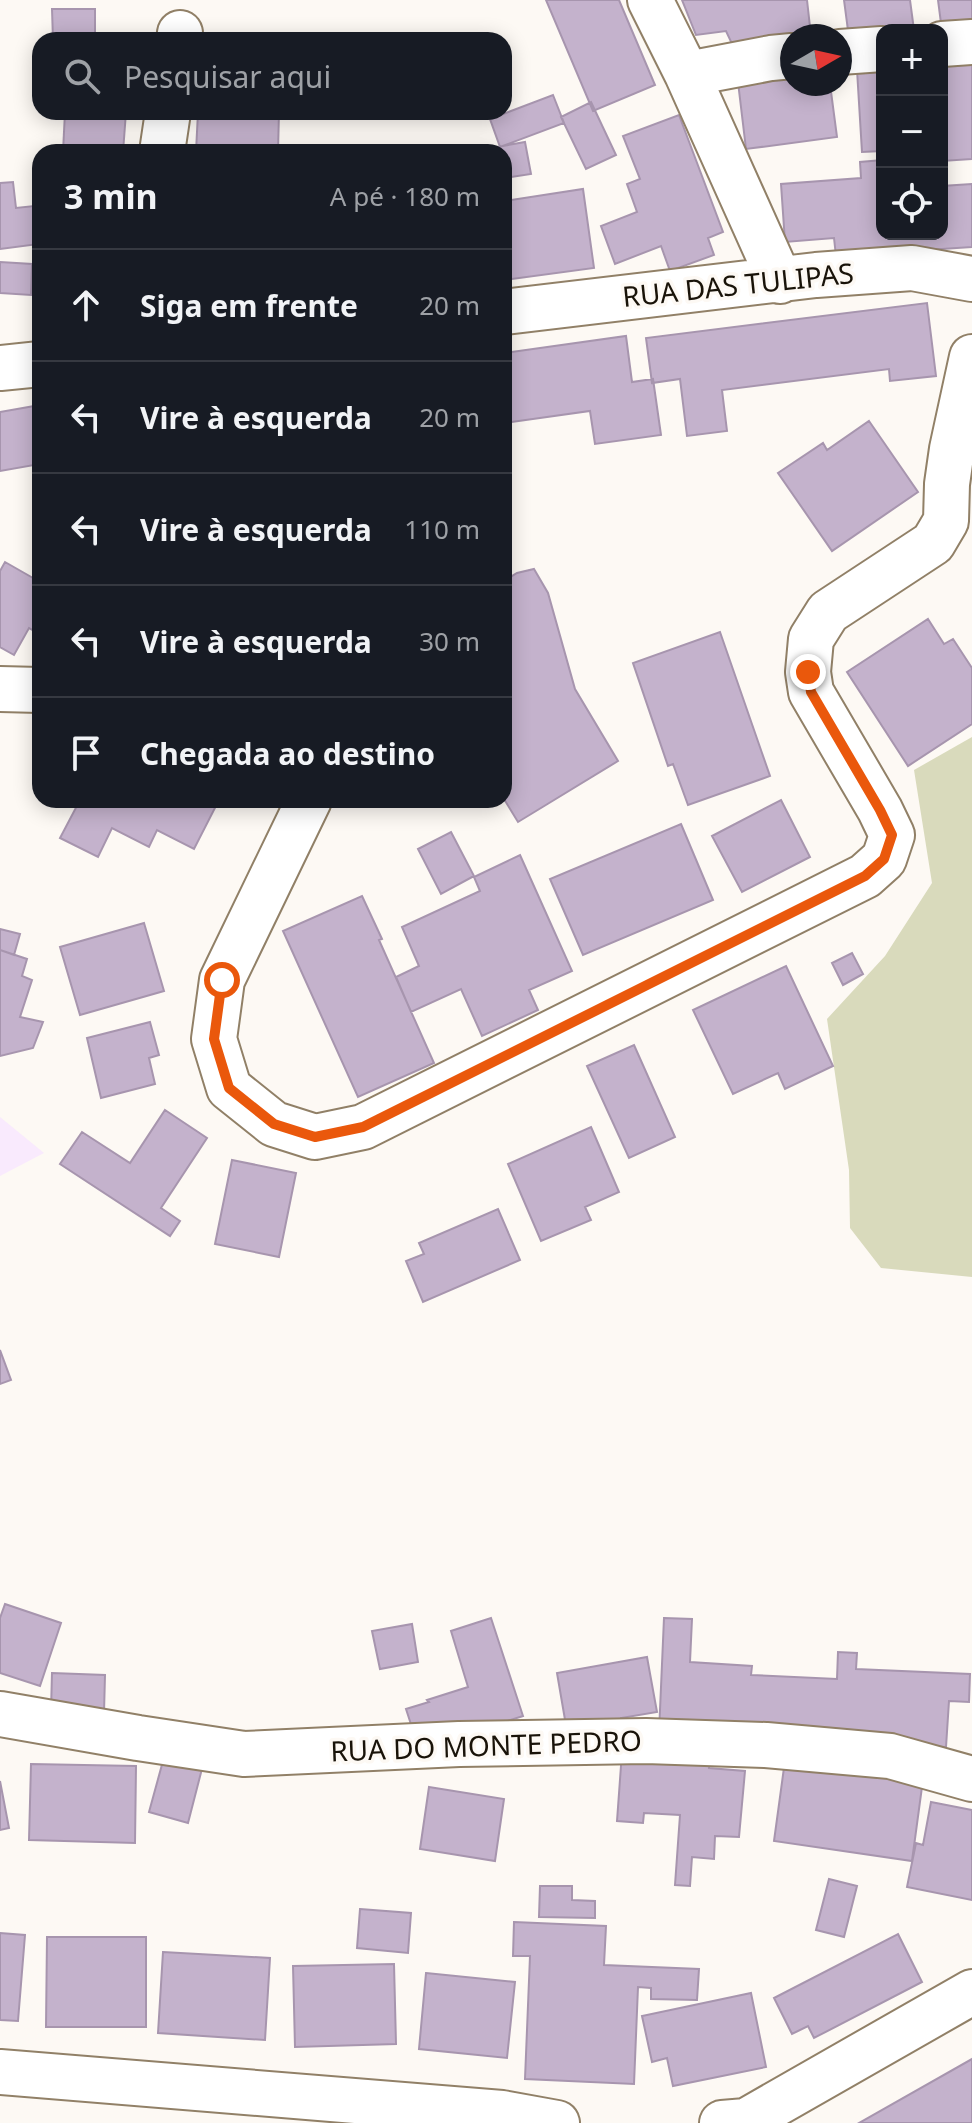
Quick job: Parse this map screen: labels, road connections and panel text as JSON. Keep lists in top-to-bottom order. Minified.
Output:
{"streets":{"street":["RUA DAS TULIPAS","RUA DO MONTE PEDRO"]},"north":"right","page":{"map_buttons":["+","−"],"search":"Pesquisar aqui","heading":["3 min","A pé · 180 m"],"list":[["Siga em frente","20 m"],["Vire à esquerda","20 m"],["Vire à esquerda","110 m"],["Vire à esquerda","30 m"],"Chegada ao destino"]}}
